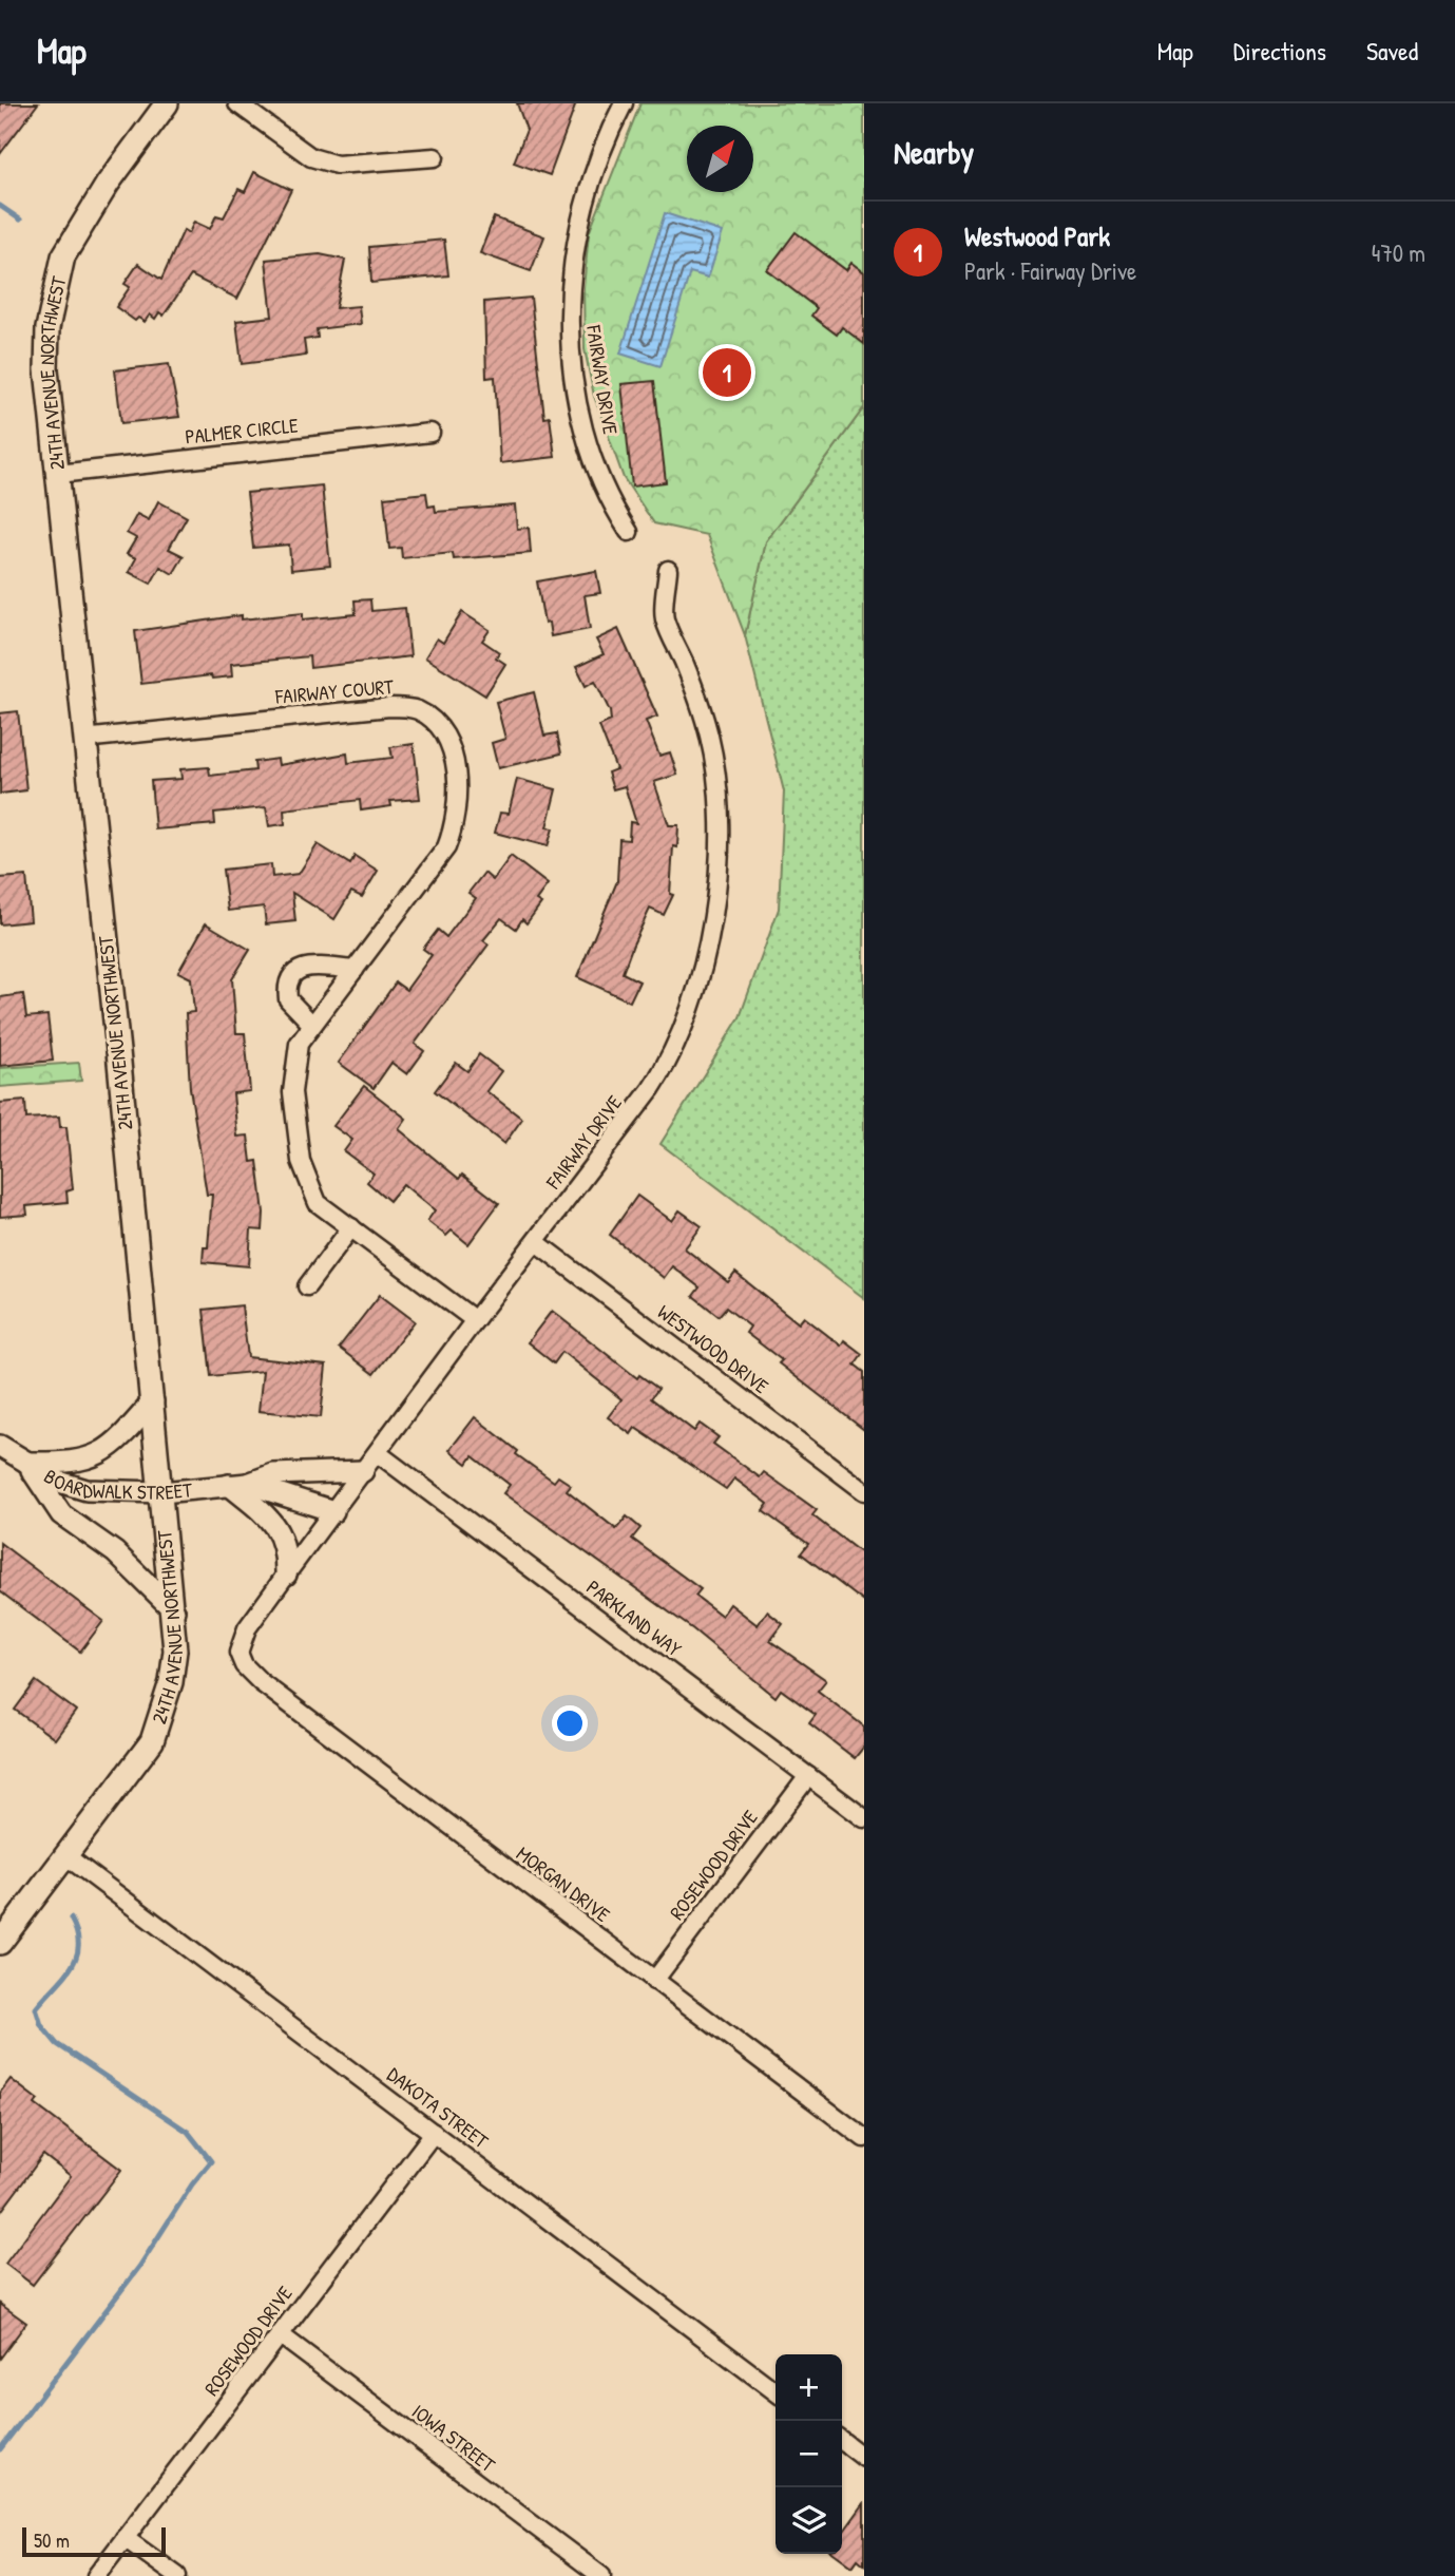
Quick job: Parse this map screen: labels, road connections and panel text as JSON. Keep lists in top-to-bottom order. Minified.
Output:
{"streets":{"main road":["24TH AVENUE NORTHWEST"],"street":["FAIRWAY DRIVE","PALMER CIRCLE","FAIRWAY COURT","WESTWOOD DRIVE","BOARDWALK STREET","PARKLAND WAY","ROSEWOOD DRIVE","MORGAN DRIVE","DAKOTA STREET","IOWA STREET"]},"crossings":[["24TH AVENUE NORTHWEST","PALMER CIRCLE"],["24TH AVENUE NORTHWEST","FAIRWAY COURT"],["24TH AVENUE NORTHWEST","BOARDWALK STREET"],["24TH AVENUE NORTHWEST","DAKOTA STREET"],["FAIRWAY DRIVE","FAIRWAY COURT"],["FAIRWAY DRIVE","WESTWOOD DRIVE"],["FAIRWAY DRIVE","PARKLAND WAY"],["FAIRWAY DRIVE","MORGAN DRIVE"],["PARKLAND WAY","ROSEWOOD DRIVE"],["ROSEWOOD DRIVE","MORGAN DRIVE"],["ROSEWOOD DRIVE","DAKOTA STREET"],["ROSEWOOD DRIVE","IOWA STREET"]],"scale_bar":"50 m","north":"top right","page":{"header":"Map","nav":["Map","Directions","Saved"],"heading":"Nearby","list":[{"mark":"1","name":"Westwood Park","note":"Park · Fairway Drive","value":"470 m"}],"pins":"1","map_buttons":["+","−"],"scale":"50 m"}}
